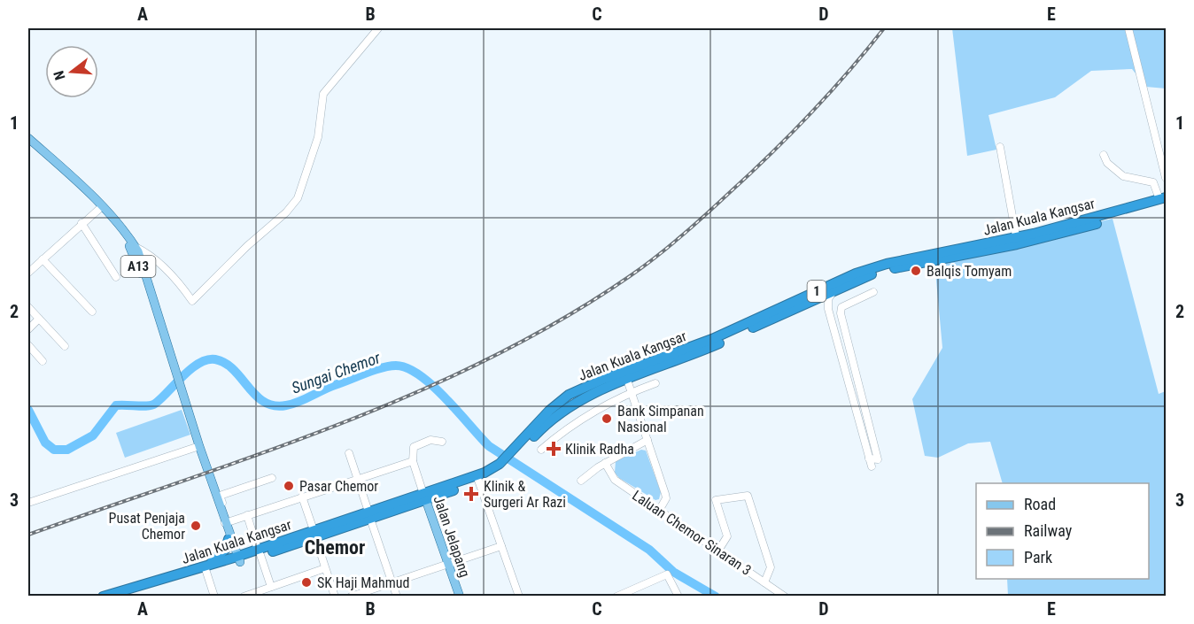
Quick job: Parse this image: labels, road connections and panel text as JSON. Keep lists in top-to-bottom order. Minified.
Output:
{"streets":{"highway":["Jalan Kuala Kangsar","1"],"main road":["A13","Jalan Jelapang"],"street":["Laluan Chemor Sinaran 3"]},"crossings":[["Jalan Kuala Kangsar","Jalan Jelapang"]],"districts":["Chemor"],"water":["Sungai Chemor"],"places":{"other":["Balqis Tomyam","Bank Simpanan Nasional","Pasar Chemor","Pusat Penjaja Chemor","SK Haji Mahmud"],"health":["Klinik Radha","Klinik & Surgeri Ar Razi"]},"legend":["Road","Railway","Park"],"north":"left","grid":{"columns":["A","B","C","D","E"],"rows":["1","2","3"]}}
